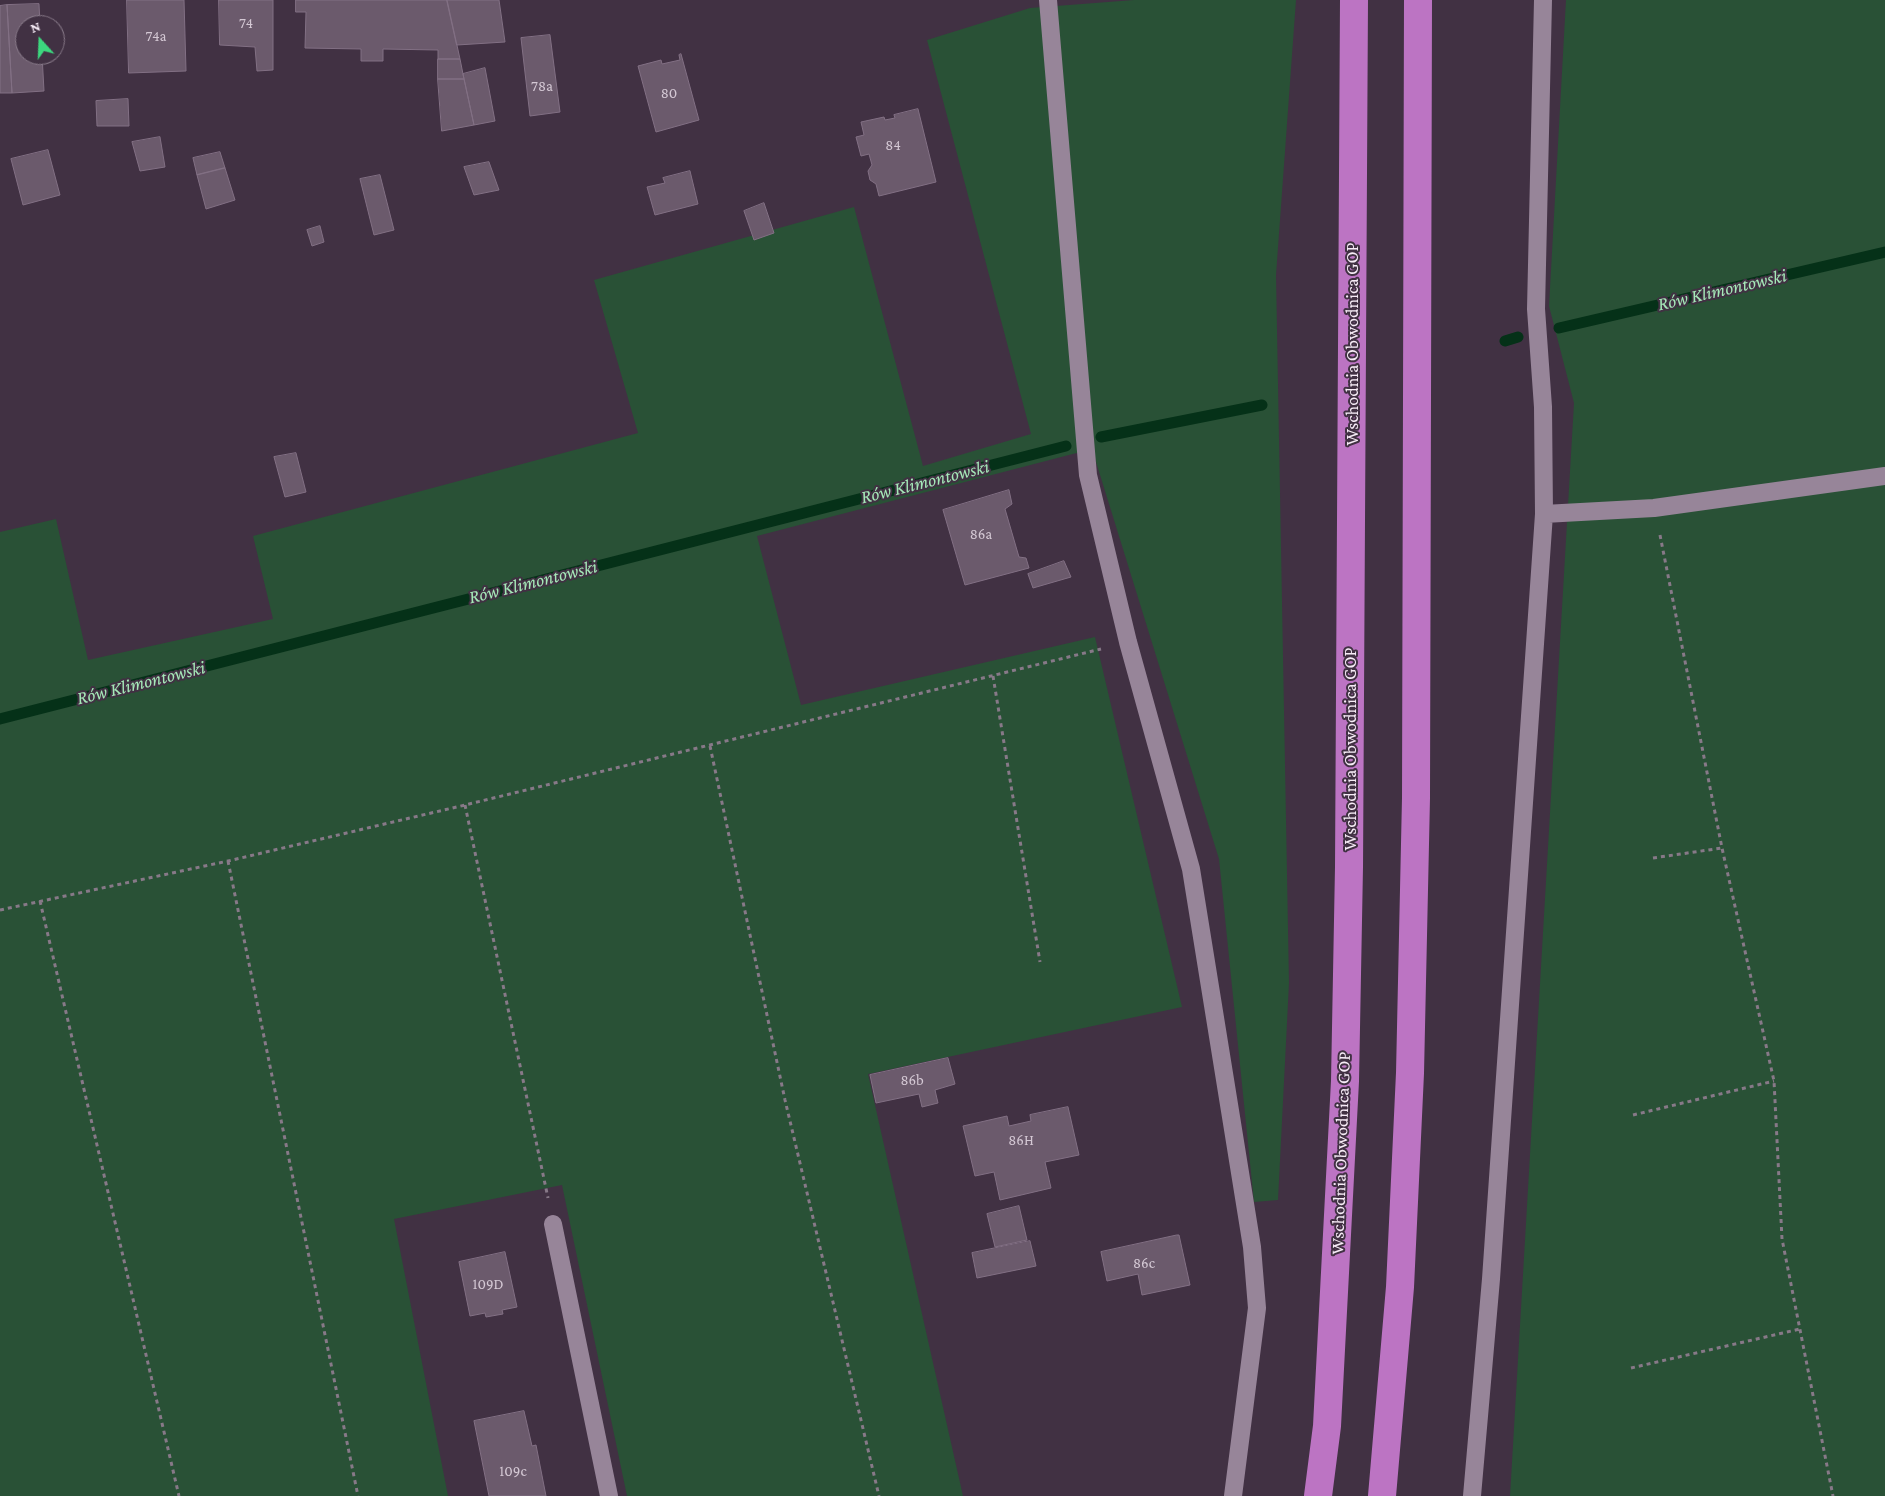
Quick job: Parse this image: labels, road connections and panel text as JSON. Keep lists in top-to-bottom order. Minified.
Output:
{"streets":{"highway":["Wschodnia Obwodnica GOP"]},"water":["Rów Klimontowski"],"house_numbers":["74","74a","78a","80","84","86a","86b","86H","86c","109D","109c"],"north":"top"}
